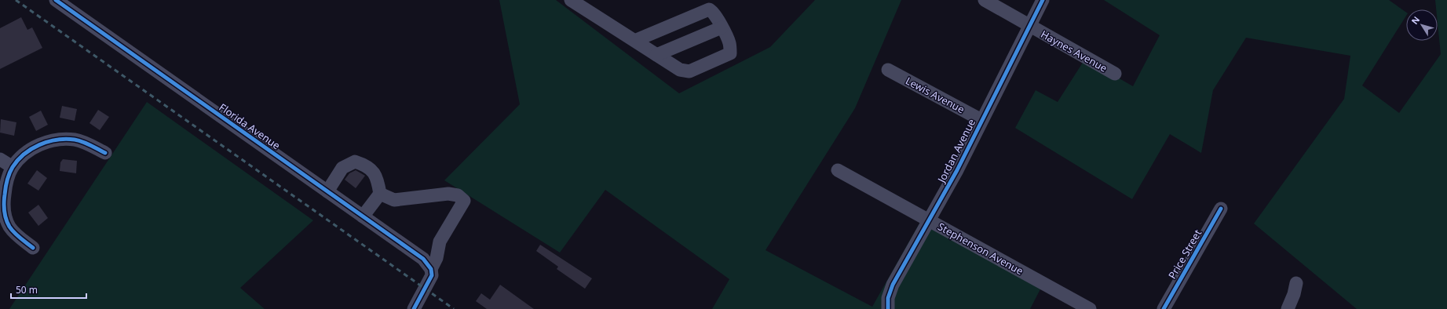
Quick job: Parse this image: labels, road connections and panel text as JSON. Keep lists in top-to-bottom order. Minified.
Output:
{"streets":{"street":["Haynes Avenue","Lewis Avenue","Florida Avenue","Jordan Avenue","Stephenson Avenue","Price Street"]},"crossings":[["Haynes Avenue","Jordan Avenue"],["Lewis Avenue","Jordan Avenue"],["Jordan Avenue","Stephenson Avenue"]],"scale_bar":"50 m","north":"top left"}
